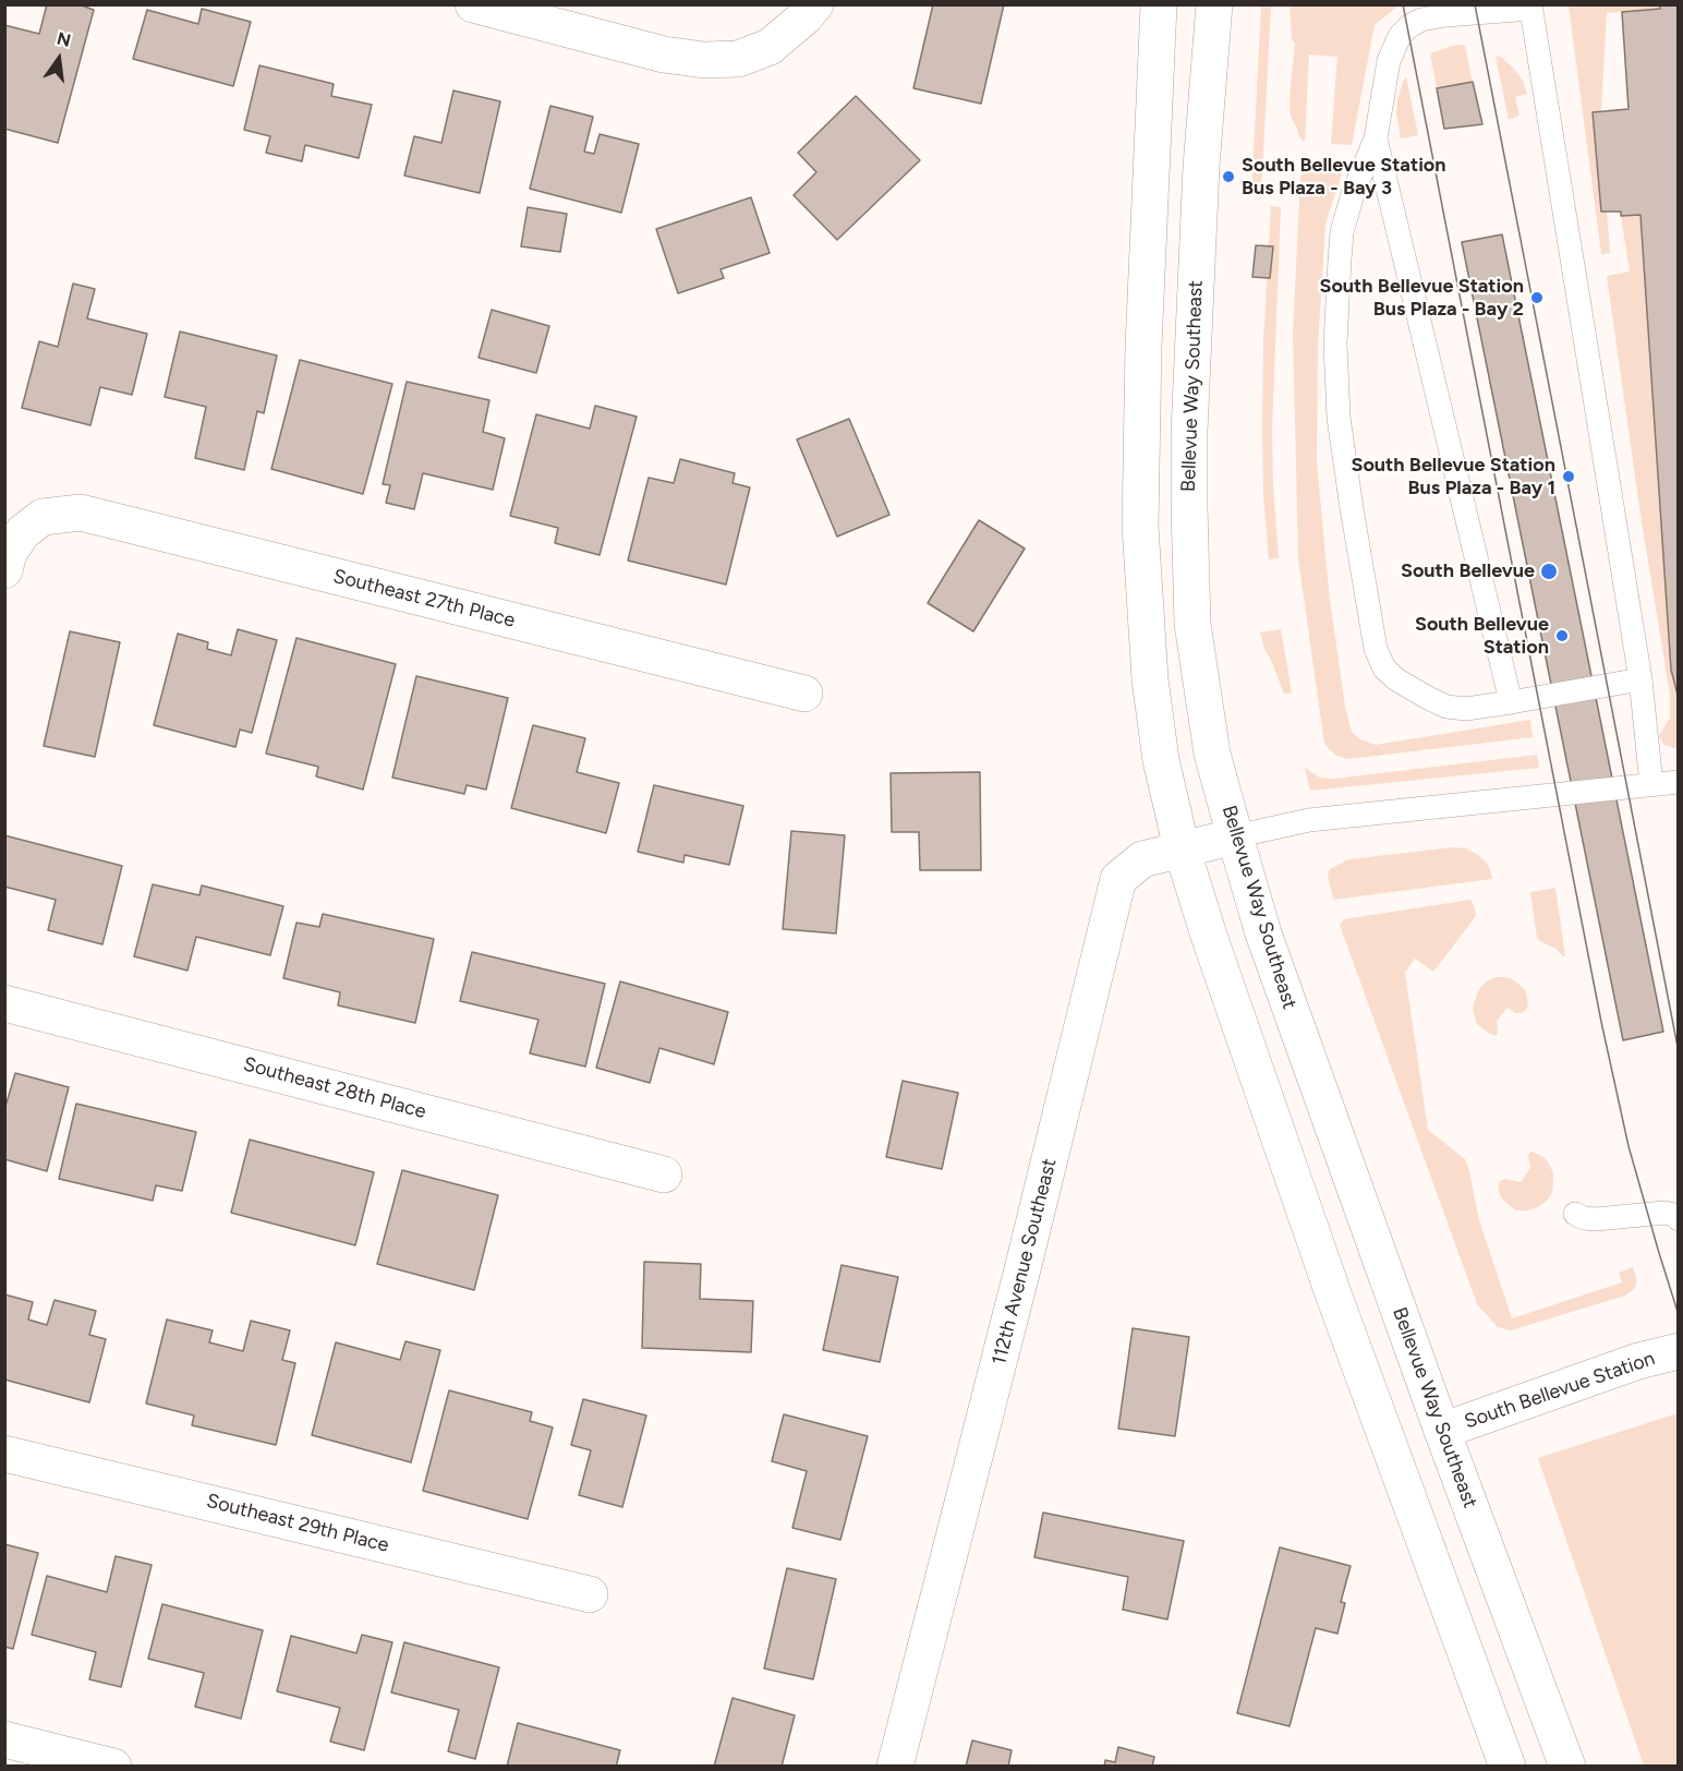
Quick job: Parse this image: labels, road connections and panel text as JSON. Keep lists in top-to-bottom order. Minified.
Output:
{"streets":{"street":["Bellevue Way Southeast","Southeast 27th Place","Southeast 28th Place","112th Avenue Southeast","South Bellevue Station","Southeast 29th Place"]},"crossings":[["Bellevue Way Southeast","112th Avenue Southeast"],["Bellevue Way Southeast","South Bellevue Station"]],"places":["South Bellevue Station Bus Plaza - Bay 3","South Bellevue Station Bus Plaza - Bay 2","South Bellevue Station Bus Plaza - Bay 1","South Bellevue","South Bellevue Station"],"north":"top"}
